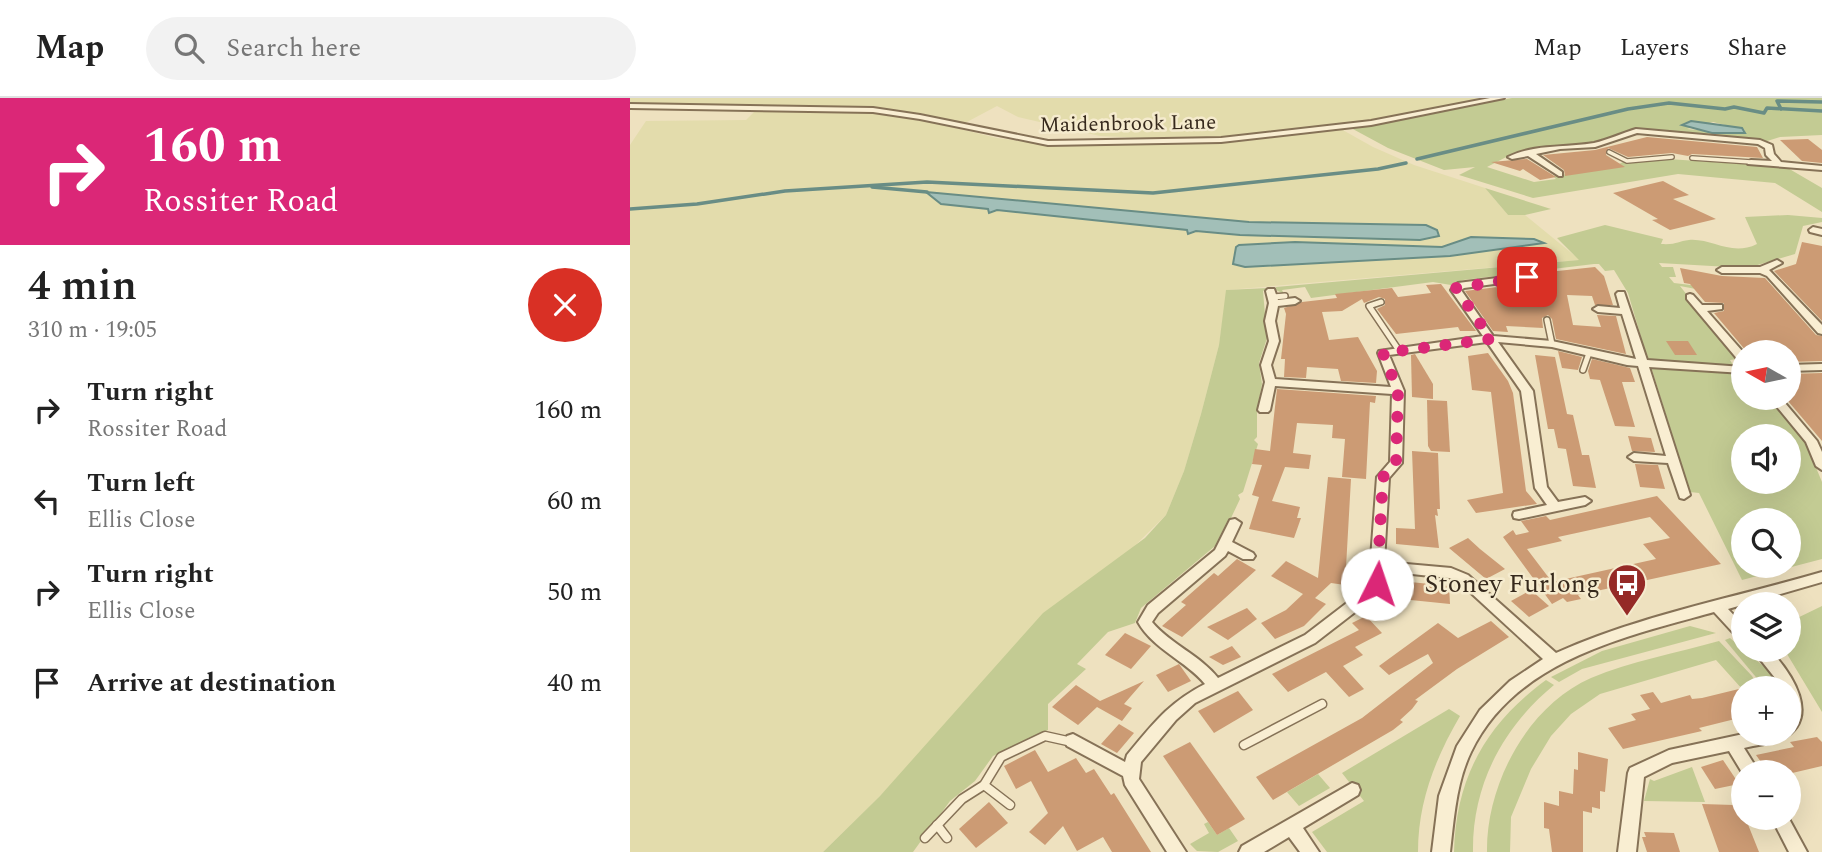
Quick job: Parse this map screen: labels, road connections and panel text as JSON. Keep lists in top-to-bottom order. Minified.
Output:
{"streets":{"street":["Maidenbrook Lane"]},"places":{"bus stop":["Stoney Furlong"]},"north":"left","page":{"header":"Map","search":"Search here","nav":["Map","Layers","Share"],"turn":["160 m","Rossiter Road"],"heading":["4 min","310 m · 19:05"],"map_buttons":["+","−"],"list":[{"name":"Turn right","note":"Rossiter Road","value":"160 m"},{"name":"Turn left","note":"Ellis Close","value":"60 m"},{"name":"Turn right","note":"Ellis Close","value":"50 m"},{"name":"Arrive at destination","value":"40 m"}]}}
